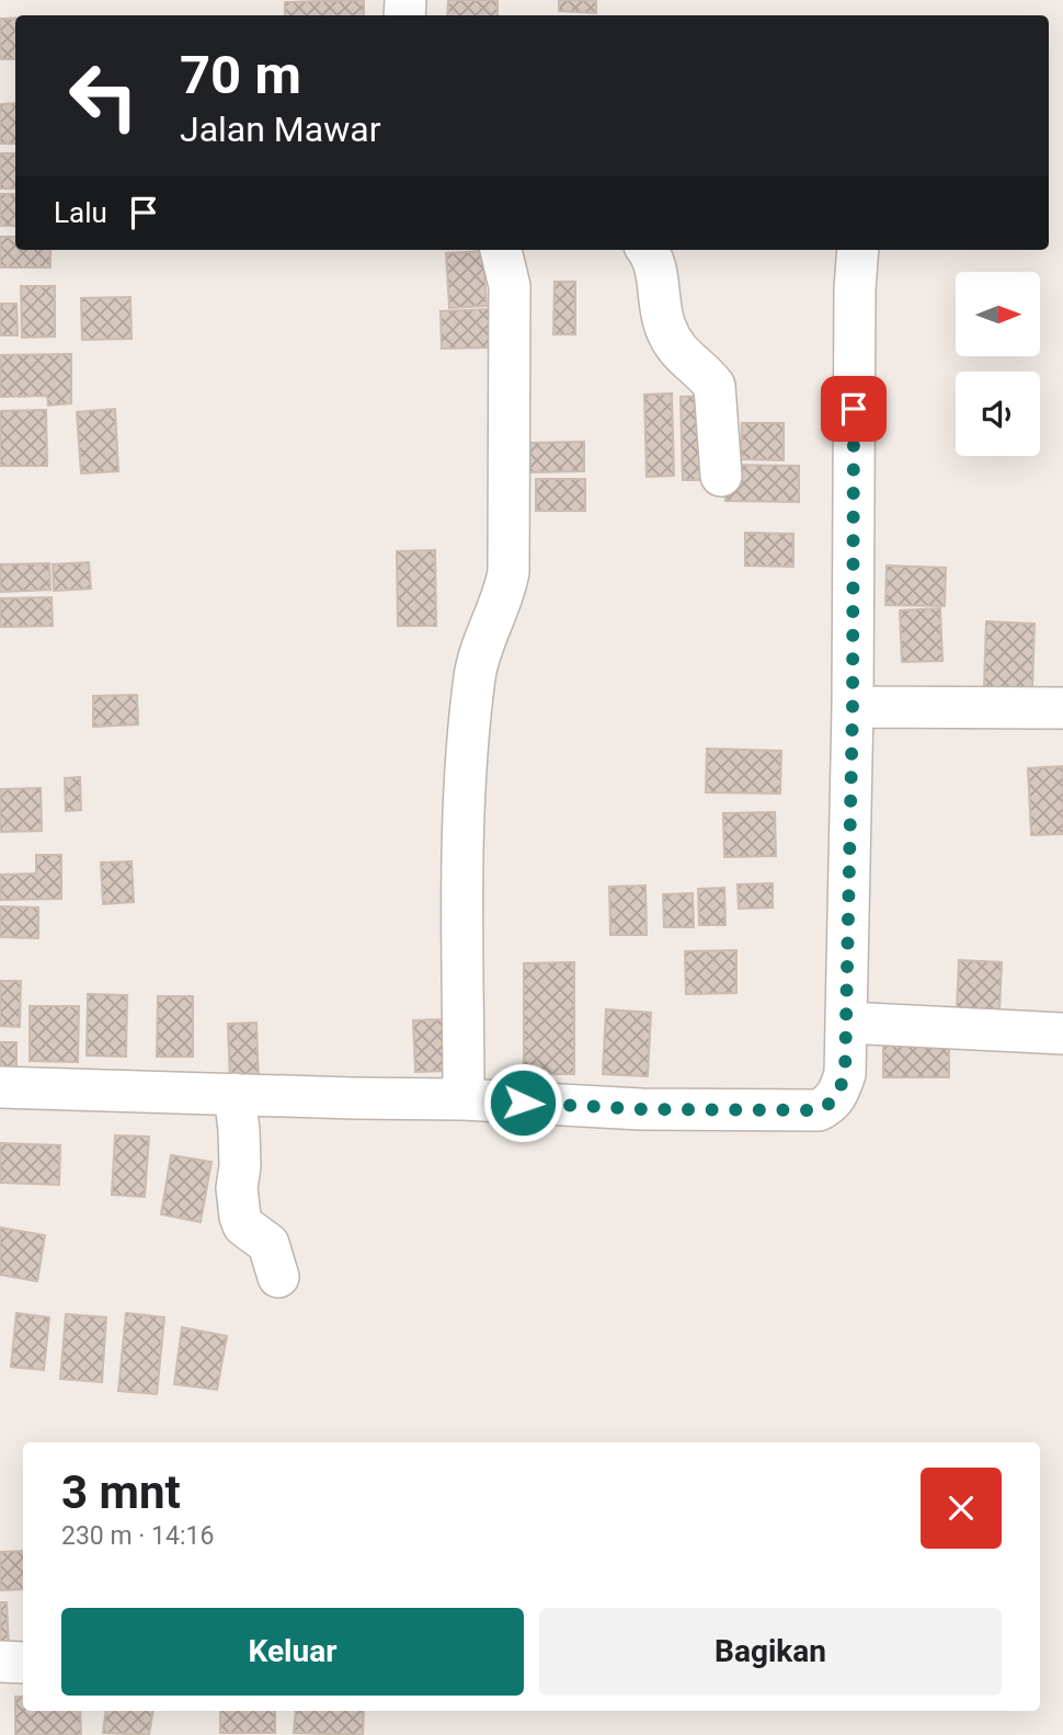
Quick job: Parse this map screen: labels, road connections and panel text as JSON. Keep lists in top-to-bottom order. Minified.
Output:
{"north":"right","page":{"turn":["70 m","Jalan Mawar"],"then":"Lalu","heading":["3 mnt","230 m · 14:16"],"buttons":["Keluar","Bagikan"]}}
